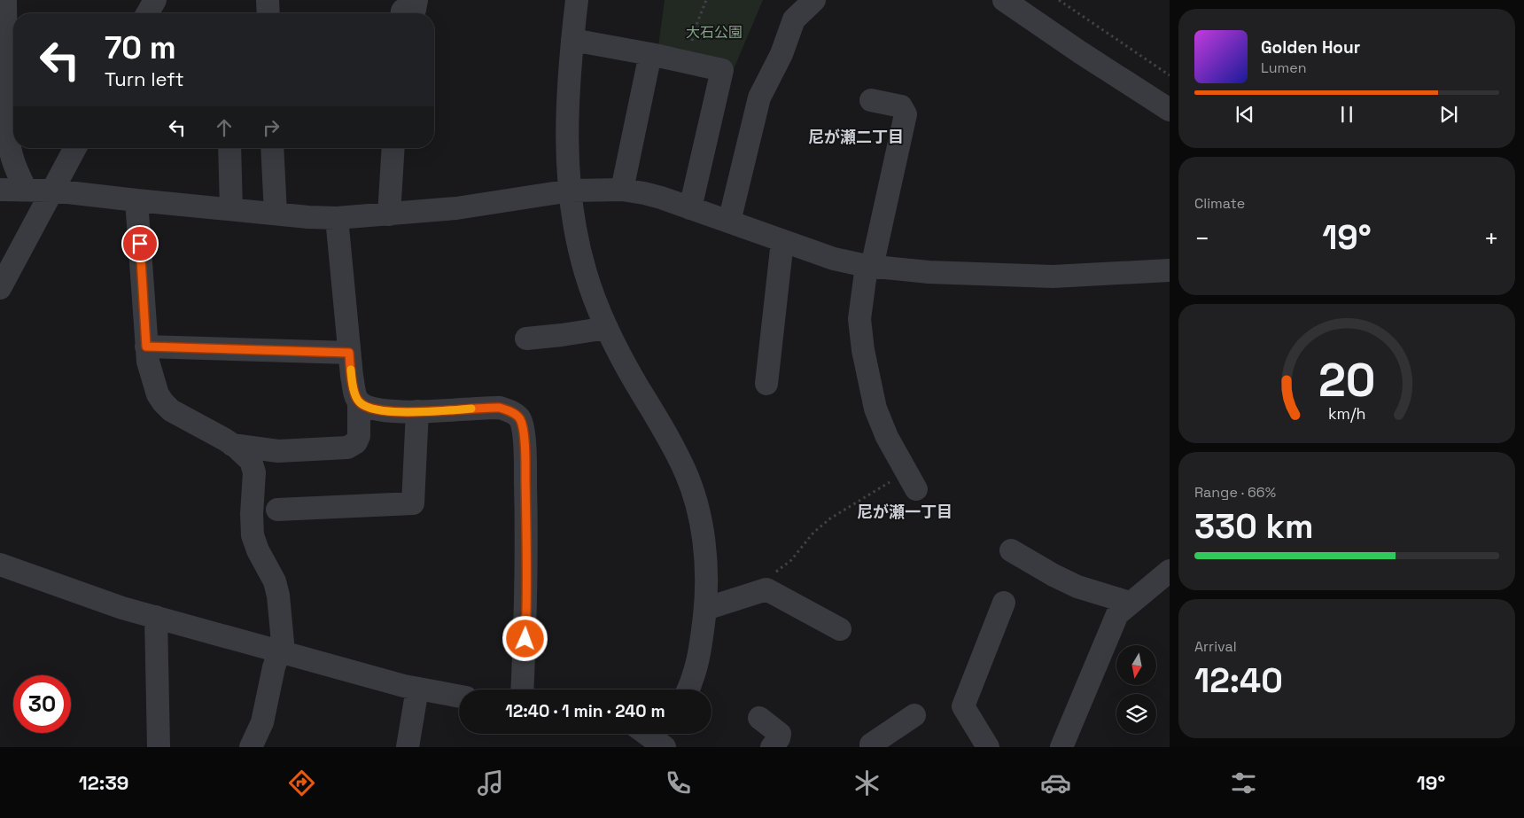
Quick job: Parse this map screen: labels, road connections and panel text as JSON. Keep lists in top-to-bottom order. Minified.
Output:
{"districts":["尼が瀬二丁目","尼が瀬一丁目"],"parks":["大石公園"],"north":"bottom","page":{"turn":["70 m","Turn left"],"song":["Golden Hour","Lumen"],"tile":["Climate",["Range · 66%","330 km"],["Arrival","12:40"]],"heat":["−","19°","+"],"limit":"30","trip":"12:40 · 1 min · 240 m","tabs":["12:39","19°"],"gauge":["20","km/h"]}}
